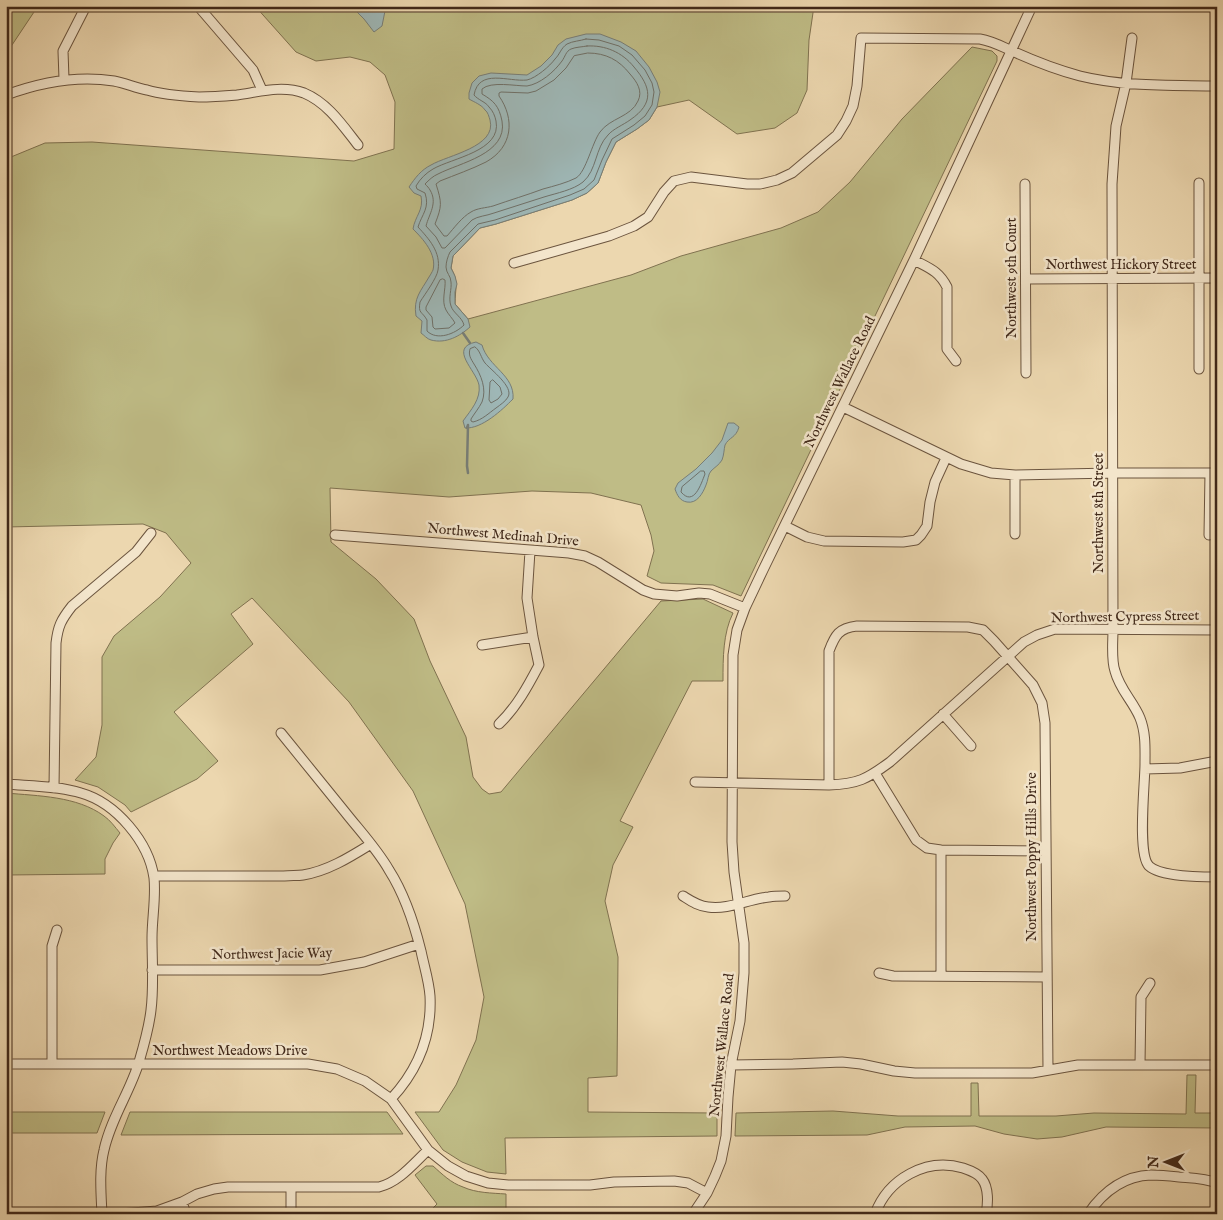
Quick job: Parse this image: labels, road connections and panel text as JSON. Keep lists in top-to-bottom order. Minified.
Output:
{"streets":{"street":["Northwest Hickory Street","Northwest 9th Court","Northwest Wallace Road","Northwest 8th Street","Northwest Medinah Drive","Northwest Cypress Street","Northwest Poppy Hills Drive","Northwest Jacie Way","Northwest Meadows Drive"]},"crossings":[["Northwest Hickory Street","Northwest 9th Court"],["Northwest Hickory Street","Northwest 8th Street"],["Northwest Wallace Road","Northwest Medinah Drive"],["Northwest Wallace Road","Northwest Cypress Street"],["Northwest Wallace Road","Northwest Meadows Drive"],["Northwest 8th Street","Northwest Cypress Street"],["Northwest Cypress Street","Northwest Poppy Hills Drive"]],"north":"left"}
